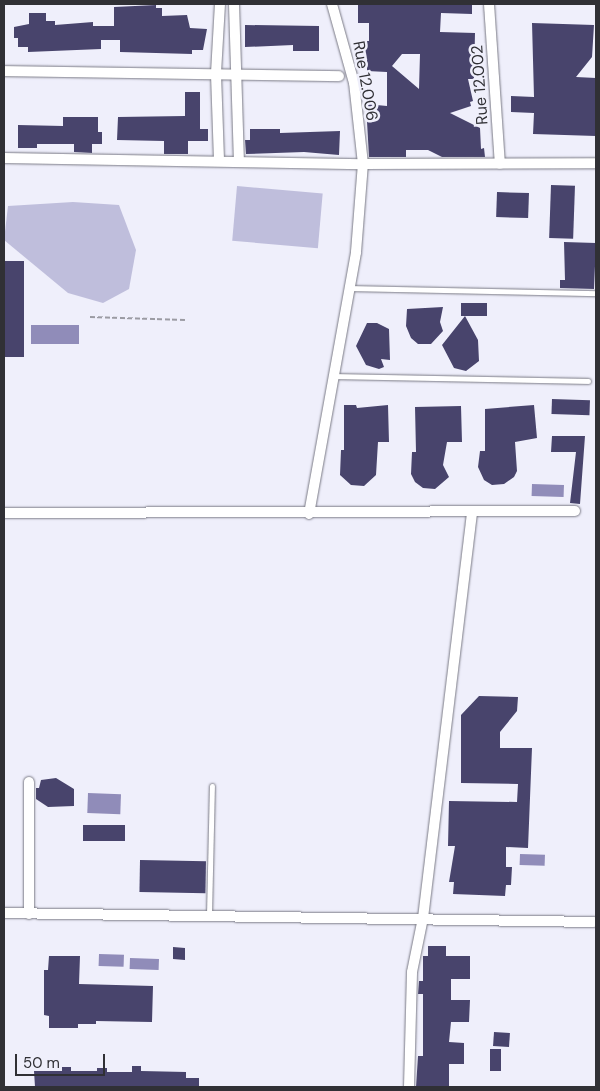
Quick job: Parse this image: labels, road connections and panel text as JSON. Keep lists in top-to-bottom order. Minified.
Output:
{"streets":{"street":["Rue 12.006","Rue 12.002"]},"scale_bar":"50 m"}
